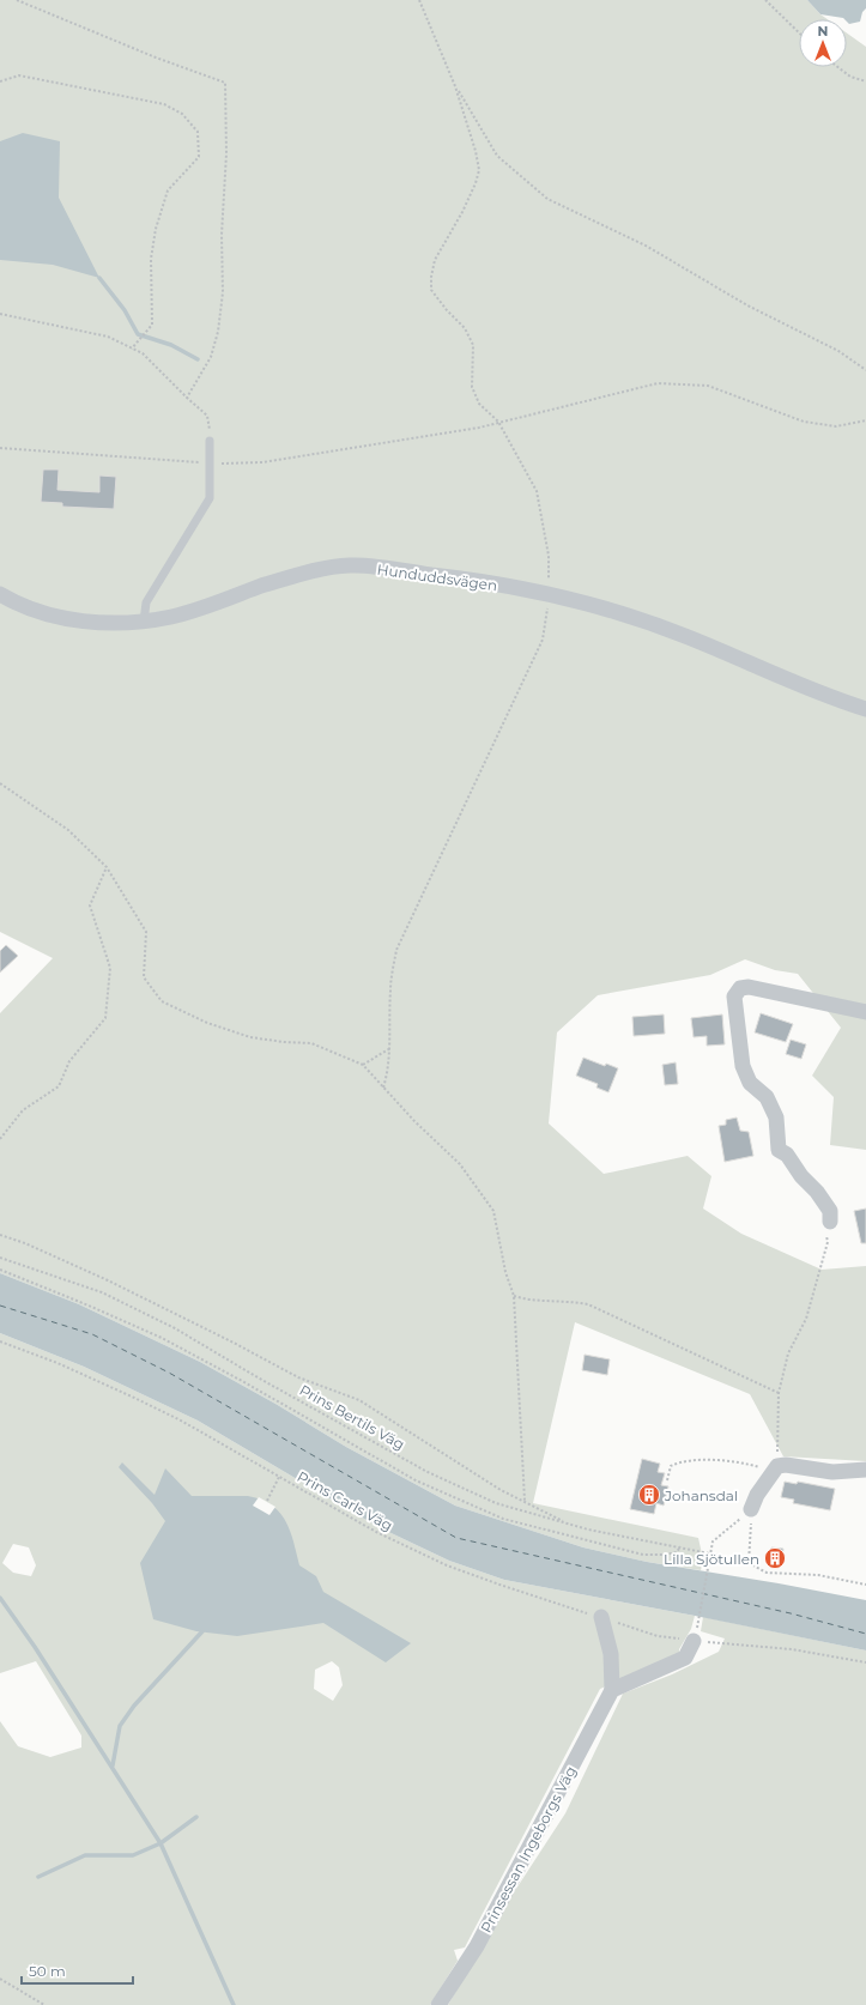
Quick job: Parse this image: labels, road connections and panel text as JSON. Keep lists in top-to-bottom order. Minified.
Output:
{"streets":{"street":["Hunduddsvägen","Prinsessan Ingeborgs Väg"],"path":["Prins Bertils Väg","Prins Carls Väg"]},"crossings":[["Prins Carls Väg","Prinsessan Ingeborgs Väg"]],"places":{"building":["Johansdal","Lilla Sjötullen"]},"scale_bar":"50 m","north":"top"}
